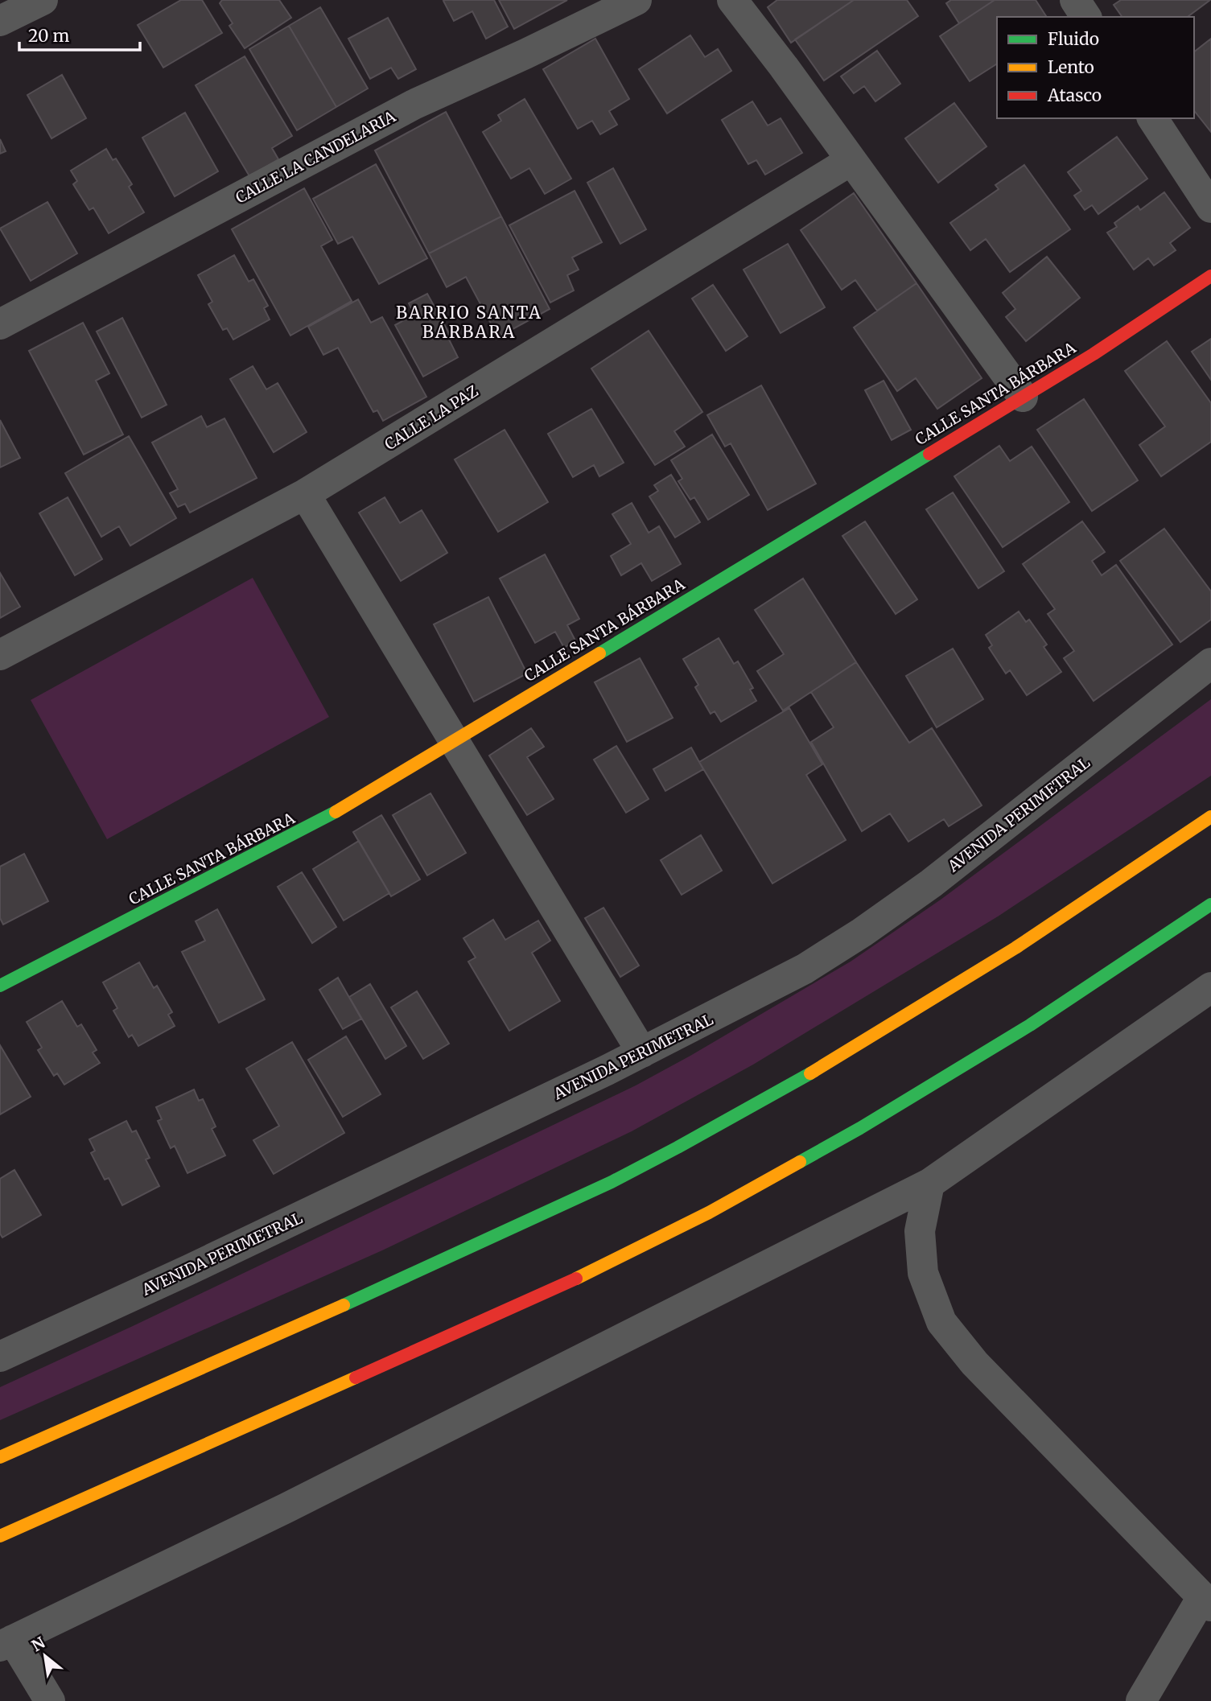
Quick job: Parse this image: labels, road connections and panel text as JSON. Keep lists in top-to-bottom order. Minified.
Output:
{"streets":{"main road":["CALLE SANTA BÁRBARA"],"street":["CALLE LA CANDELARIA","CALLE LA PAZ","AVENIDA PERIMETRAL"]},"districts":["BARRIO SANTA BÁRBARA"],"legend":["Fluido","Lento","Atasco"],"scale_bar":"20 m","north":"top left"}
